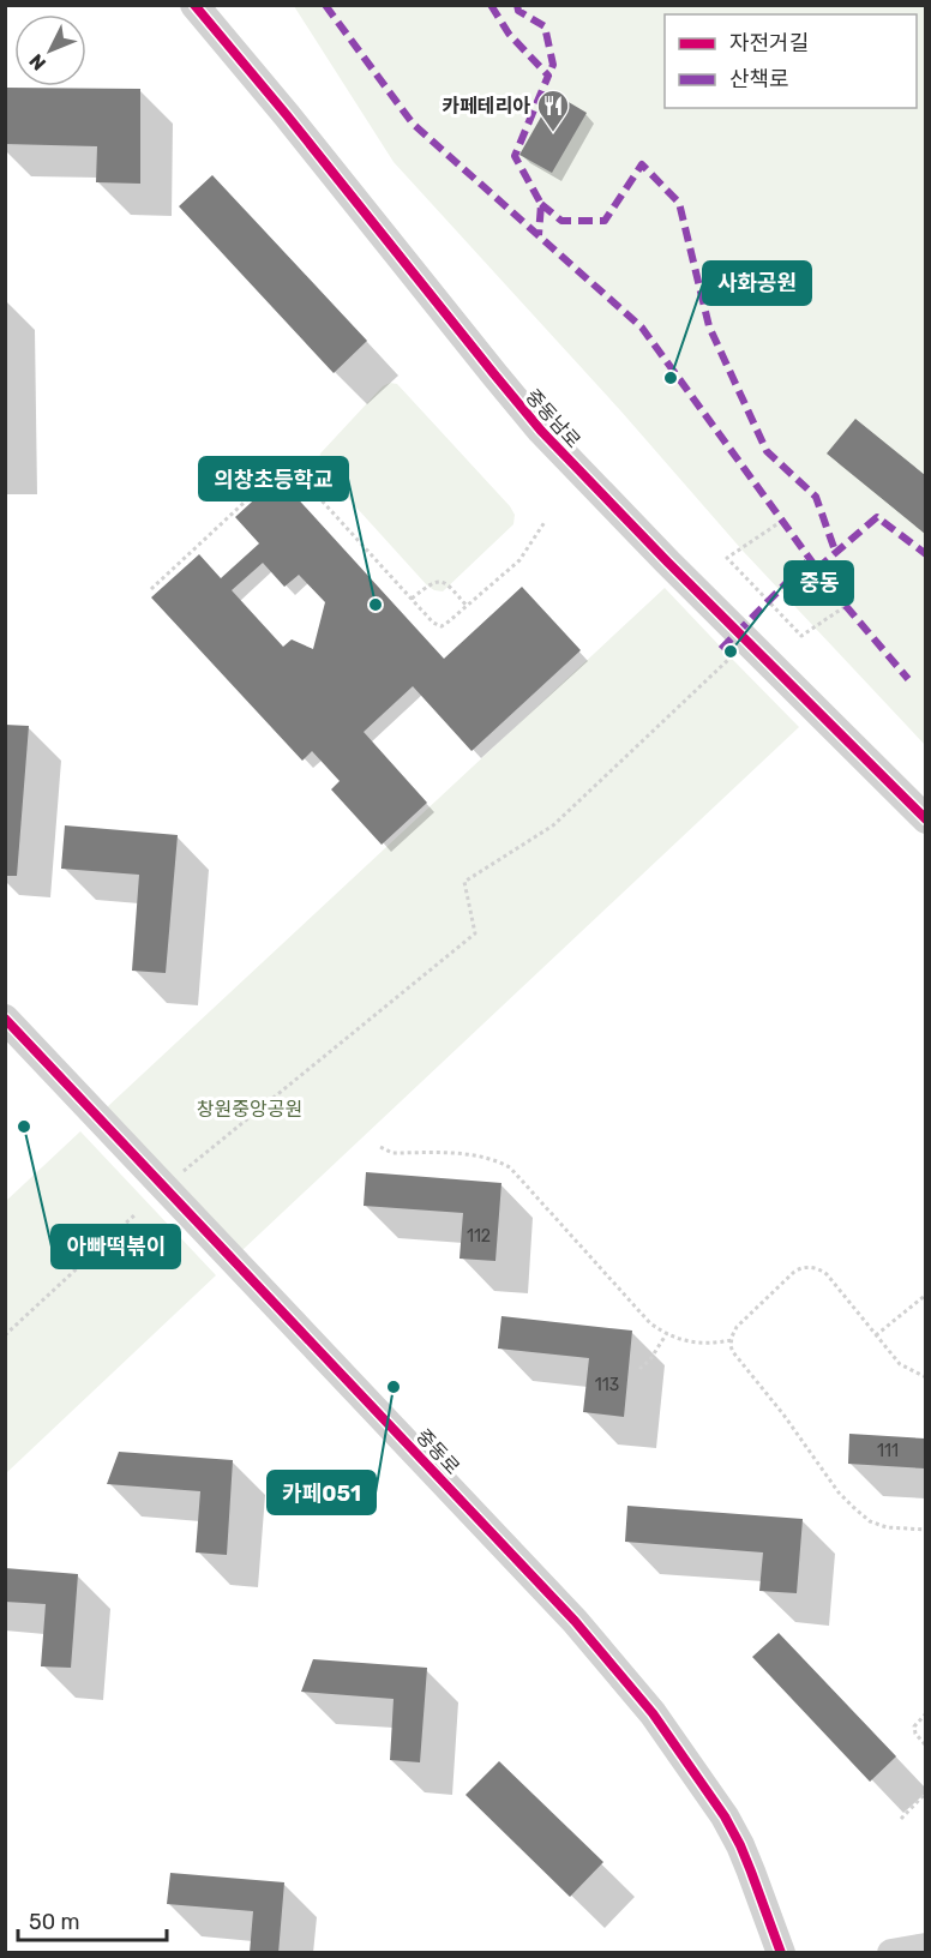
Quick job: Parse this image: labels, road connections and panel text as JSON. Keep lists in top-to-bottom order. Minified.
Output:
{"streets":{"street":["중동남로","중동로"]},"parks":["창원중앙공원"],"places":{"restaurant":["카페테리아"],"other":["사화공원","의창초등학교","중동","아빠떡볶이","카페051"]},"house_numbers":["112","113","111"],"legend":["자전거길","산책로"],"scale_bar":"50 m","north":"bottom left"}
